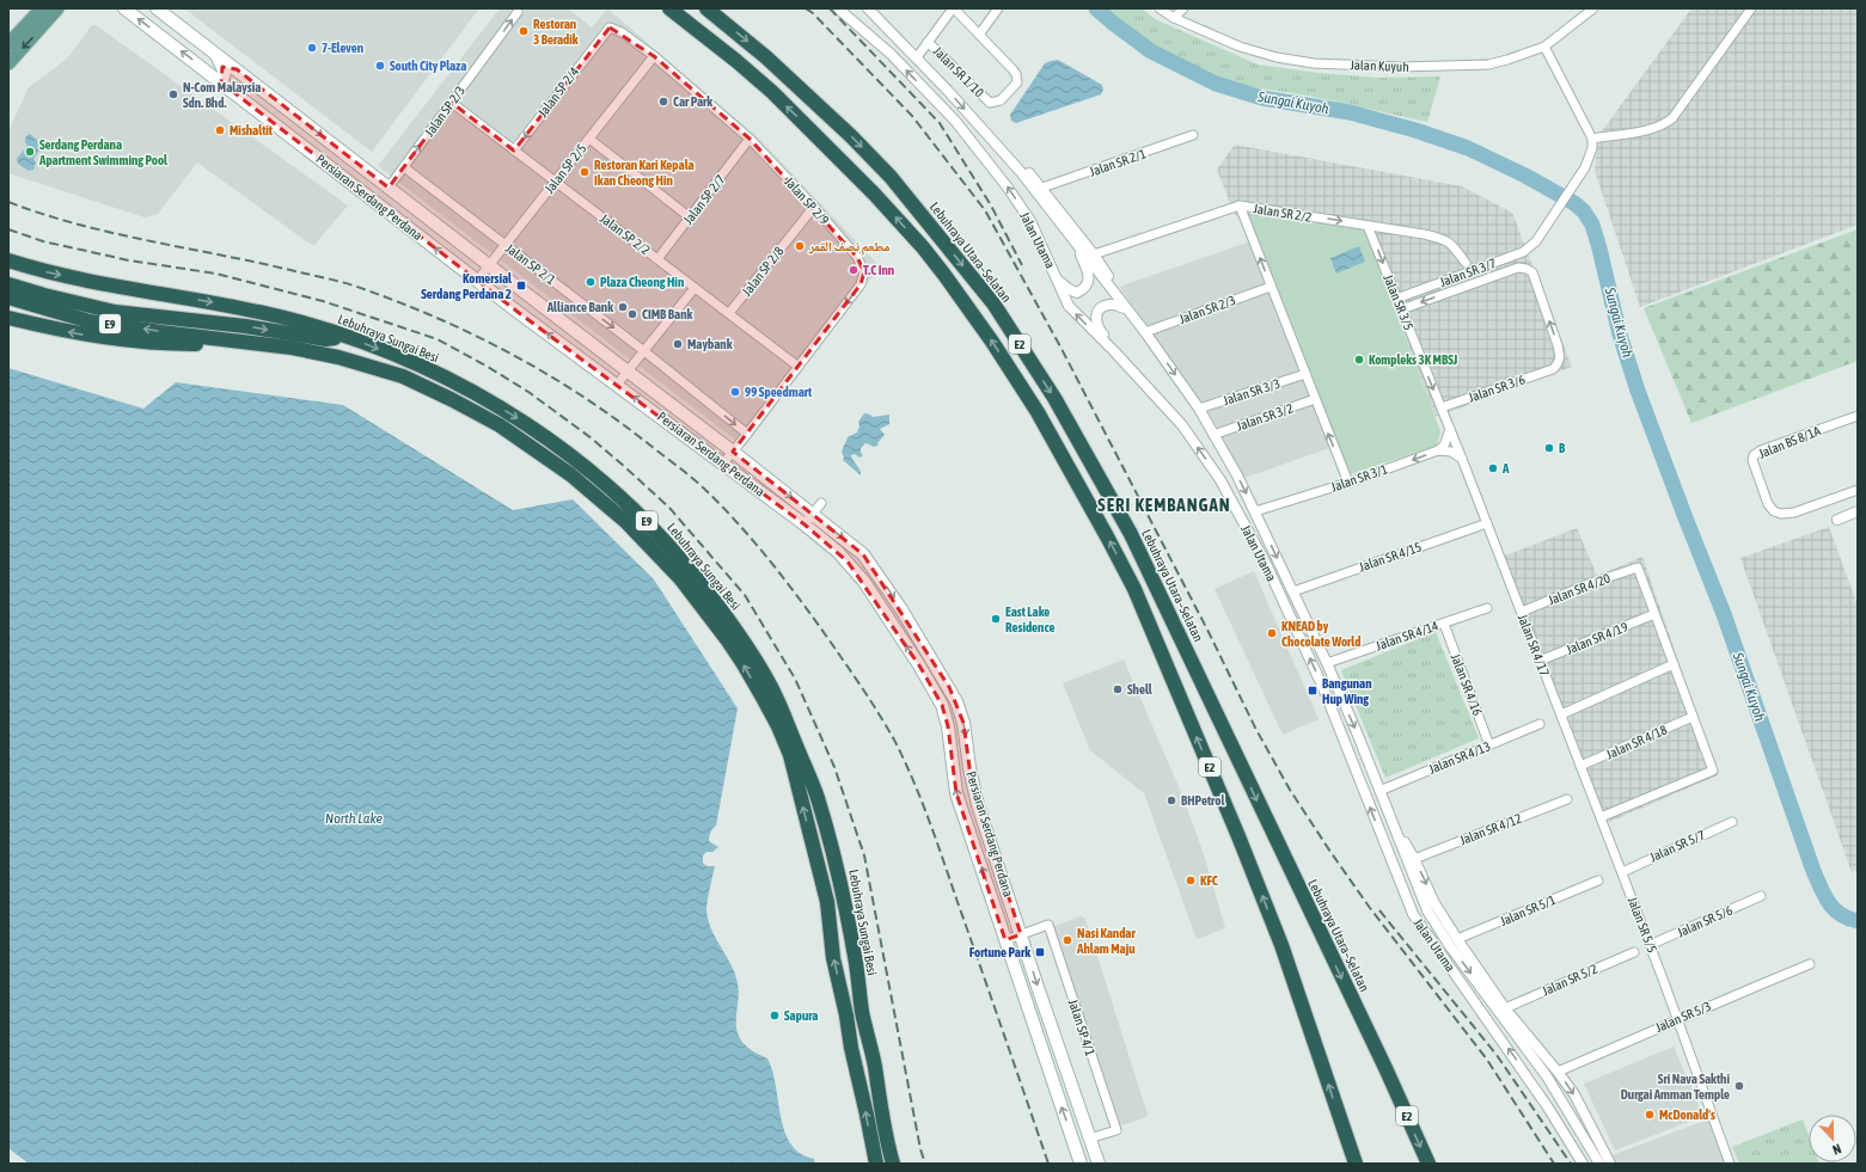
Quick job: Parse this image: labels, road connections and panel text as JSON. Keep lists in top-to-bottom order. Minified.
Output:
{"streets":{"highway":["Lebuhraya Utara–Selatan","E9","Lebuhraya Sungai Besi","E2"],"main road":["Persiaran Serdang Perdana"],"street":["Jalan Kuyuh","Jalan SR 1/10","Jalan SP 2/4","Jalan SP 2/3","Jalan SR 2/1","Jalan SP 2/5","Jalan SP 2/7","Jalan SP 2/9","Jalan SR 2/2","Jalan SP 2/2","Jalan Utama","Jalan SP 2/1","Jalan SP 2/8","Jalan SR 3/7","Jalan SR 3/5","Jalan SR 2/3","Jalan SR 3/6","Jalan SR 3/3","Jalan SR 3/2","Jalan BS 8/1A","Jalan SR 3/1","Jalan SR 4/15","Jalan SR 4/20","Jalan SR 4/14","Jalan SR 4/19","Jalan SR 4/17","Jalan SR 4/16","Jalan SR 4/18","Jalan SR 4/13","Jalan SR 4/12","Jalan SR 5/7","Jalan SR 5/1","Jalan SR 5/6","Jalan SR 5/5","Jalan SR 5/2","Jalan SR 5/3","Jalan SP 4/1"]},"crossings":[["Jalan SP 2/4","Jalan SP 2/9"],["Jalan SP 2/4","Jalan SP 2/2"],["Jalan SP 2/3","Persiaran Serdang Perdana"],["Jalan SP 2/3","Jalan SP 2/2"],["Jalan SP 2/3","Jalan SP 2/1"],["Jalan SP 2/5","Persiaran Serdang Perdana"],["Jalan SP 2/5","Jalan SP 2/9"],["Jalan SP 2/5","Jalan SP 2/2"],["Jalan SP 2/5","Jalan SP 2/1"],["Persiaran Serdang Perdana","Jalan SP 2/9"],["Persiaran Serdang Perdana","Jalan SP 4/1"],["Jalan SP 2/7","Jalan SP 2/9"],["Jalan SP 2/7","Jalan SP 2/2"],["Jalan SP 2/9","Jalan SP 2/2"],["Jalan SP 2/9","Jalan SP 2/1"],["Jalan SP 2/9","Jalan SP 2/8"],["Jalan SR 2/2","Jalan SR 3/5"],["Jalan SP 2/2","Jalan SP 2/8"],["Jalan Utama","Jalan SR 2/3"],["Jalan Utama","Jalan SR 3/3"],["Jalan Utama","Jalan SR 3/2"],["Jalan Utama","Jalan SR 3/1"],["Jalan Utama","Jalan SR 4/15"],["Jalan Utama","Jalan SR 4/14"],["Jalan Utama","Jalan SR 4/13"],["Jalan SR 3/7","Jalan SR 3/5"],["Jalan SR 3/5","Jalan SR 3/6"],["Jalan SR 3/5","Jalan SR 4/17"],["Jalan SR 4/15","Jalan SR 4/17"],["Jalan SR 4/20","Jalan SR 4/19"],["Jalan SR 4/20","Jalan SR 4/17"],["Jalan SR 4/14","Jalan SR 4/16"],["Jalan SR 4/19","Jalan SR 4/17"],["Jalan SR 4/17","Jalan SR 4/18"],["Jalan SR 4/17","Jalan SR 5/5"],["Jalan SR 4/16","Jalan SR 4/13"],["Jalan SR 5/7","Jalan SR 5/5"],["Jalan SR 5/6","Jalan SR 5/5"],["Jalan SR 5/5","Jalan SR 5/3"]],"one_way":["Jalan SP 2/4","Jalan SP 2/3","Jalan SP 2/1","Jalan SR 3/5","Jalan SR 3/1"],"districts":["SERI KEMBANGAN"],"water":["Sungai Kuyoh","North Lake"],"places":{"other":["Restoran 3 Beradik","7-Eleven","South City Plaza","N-Com Malaysia Sdn. Bhd.","Car Park","Mishaltit","Serdang Perdana Apartment Swimming Pool","Restoran Kari Kepala Ikan Cheong Hin","مطعم نصف القمر","T.C Inn","Plaza Cheong Hin","Alliance Bank","CIMB Bank","Maybank","Kompleks 3K MBSJ","99 Speedmart","B","A","East Lake Residence","KNEAD by Chocolate World","Shell","BHPetrol","KFC","Nasi Kandar Ahlam Maju","Sapura","Sri Nava Sakthi Durgai Amman Temple","McDonald's"],"transit":["Komersial Serdang Perdana 2","Bangunan Hup Wing","Fortune Park"]},"north":"bottom"}
